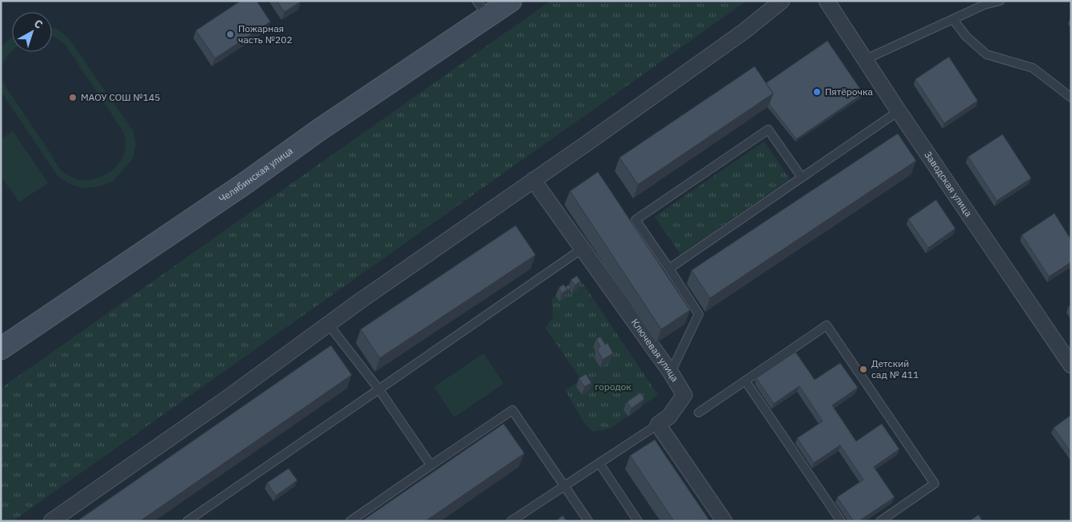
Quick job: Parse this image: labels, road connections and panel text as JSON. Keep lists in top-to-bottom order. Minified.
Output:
{"streets":{"street":["Челябинская улица","Заводская улица","Ключевая улица"]},"parks":["городок"],"places":["Пожарная часть №202","Пятёрочка","МАОУ СОШ №145","Детский сад № 411"],"north":"top right"}
